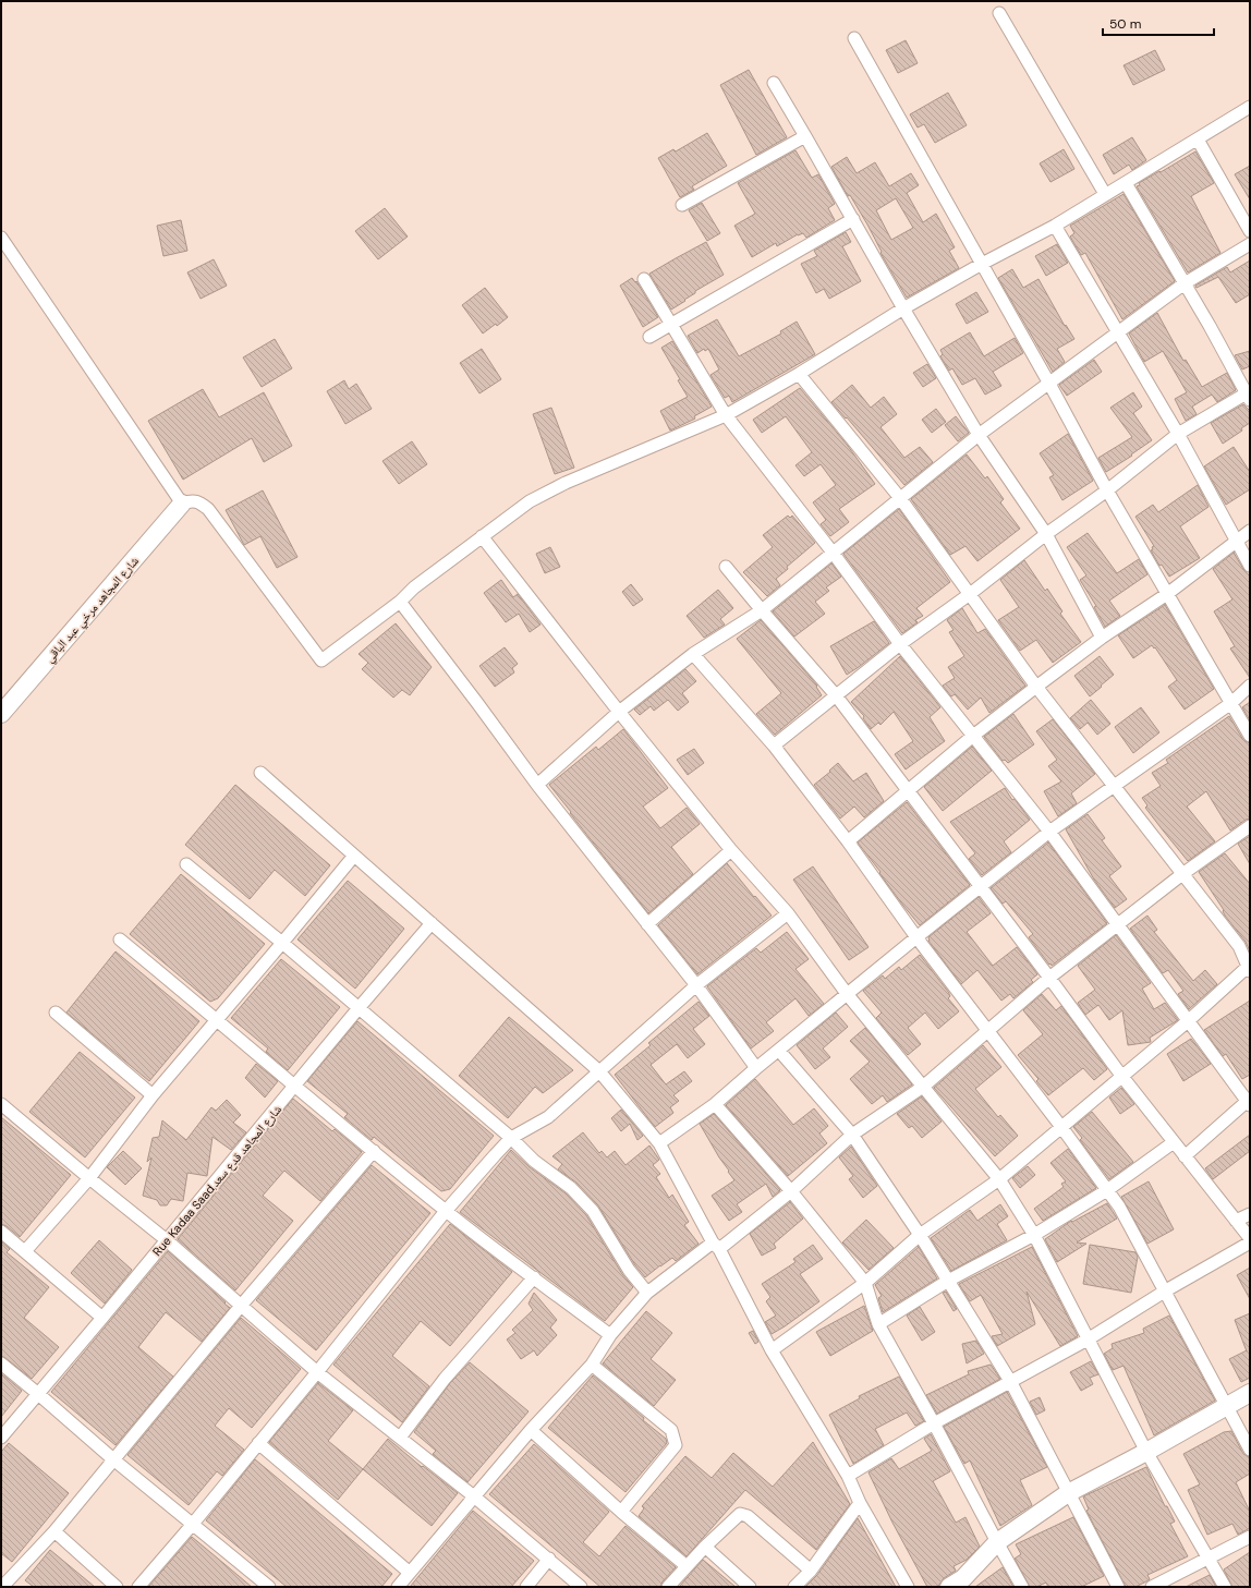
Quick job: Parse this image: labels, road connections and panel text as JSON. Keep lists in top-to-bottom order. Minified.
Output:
{"streets":{"street":["شارع المجاهد مرخي عبد الباقي","Rue Kadaa Saad,شارع المجاهد قدع سعد"]},"scale_bar":"50 m"}
